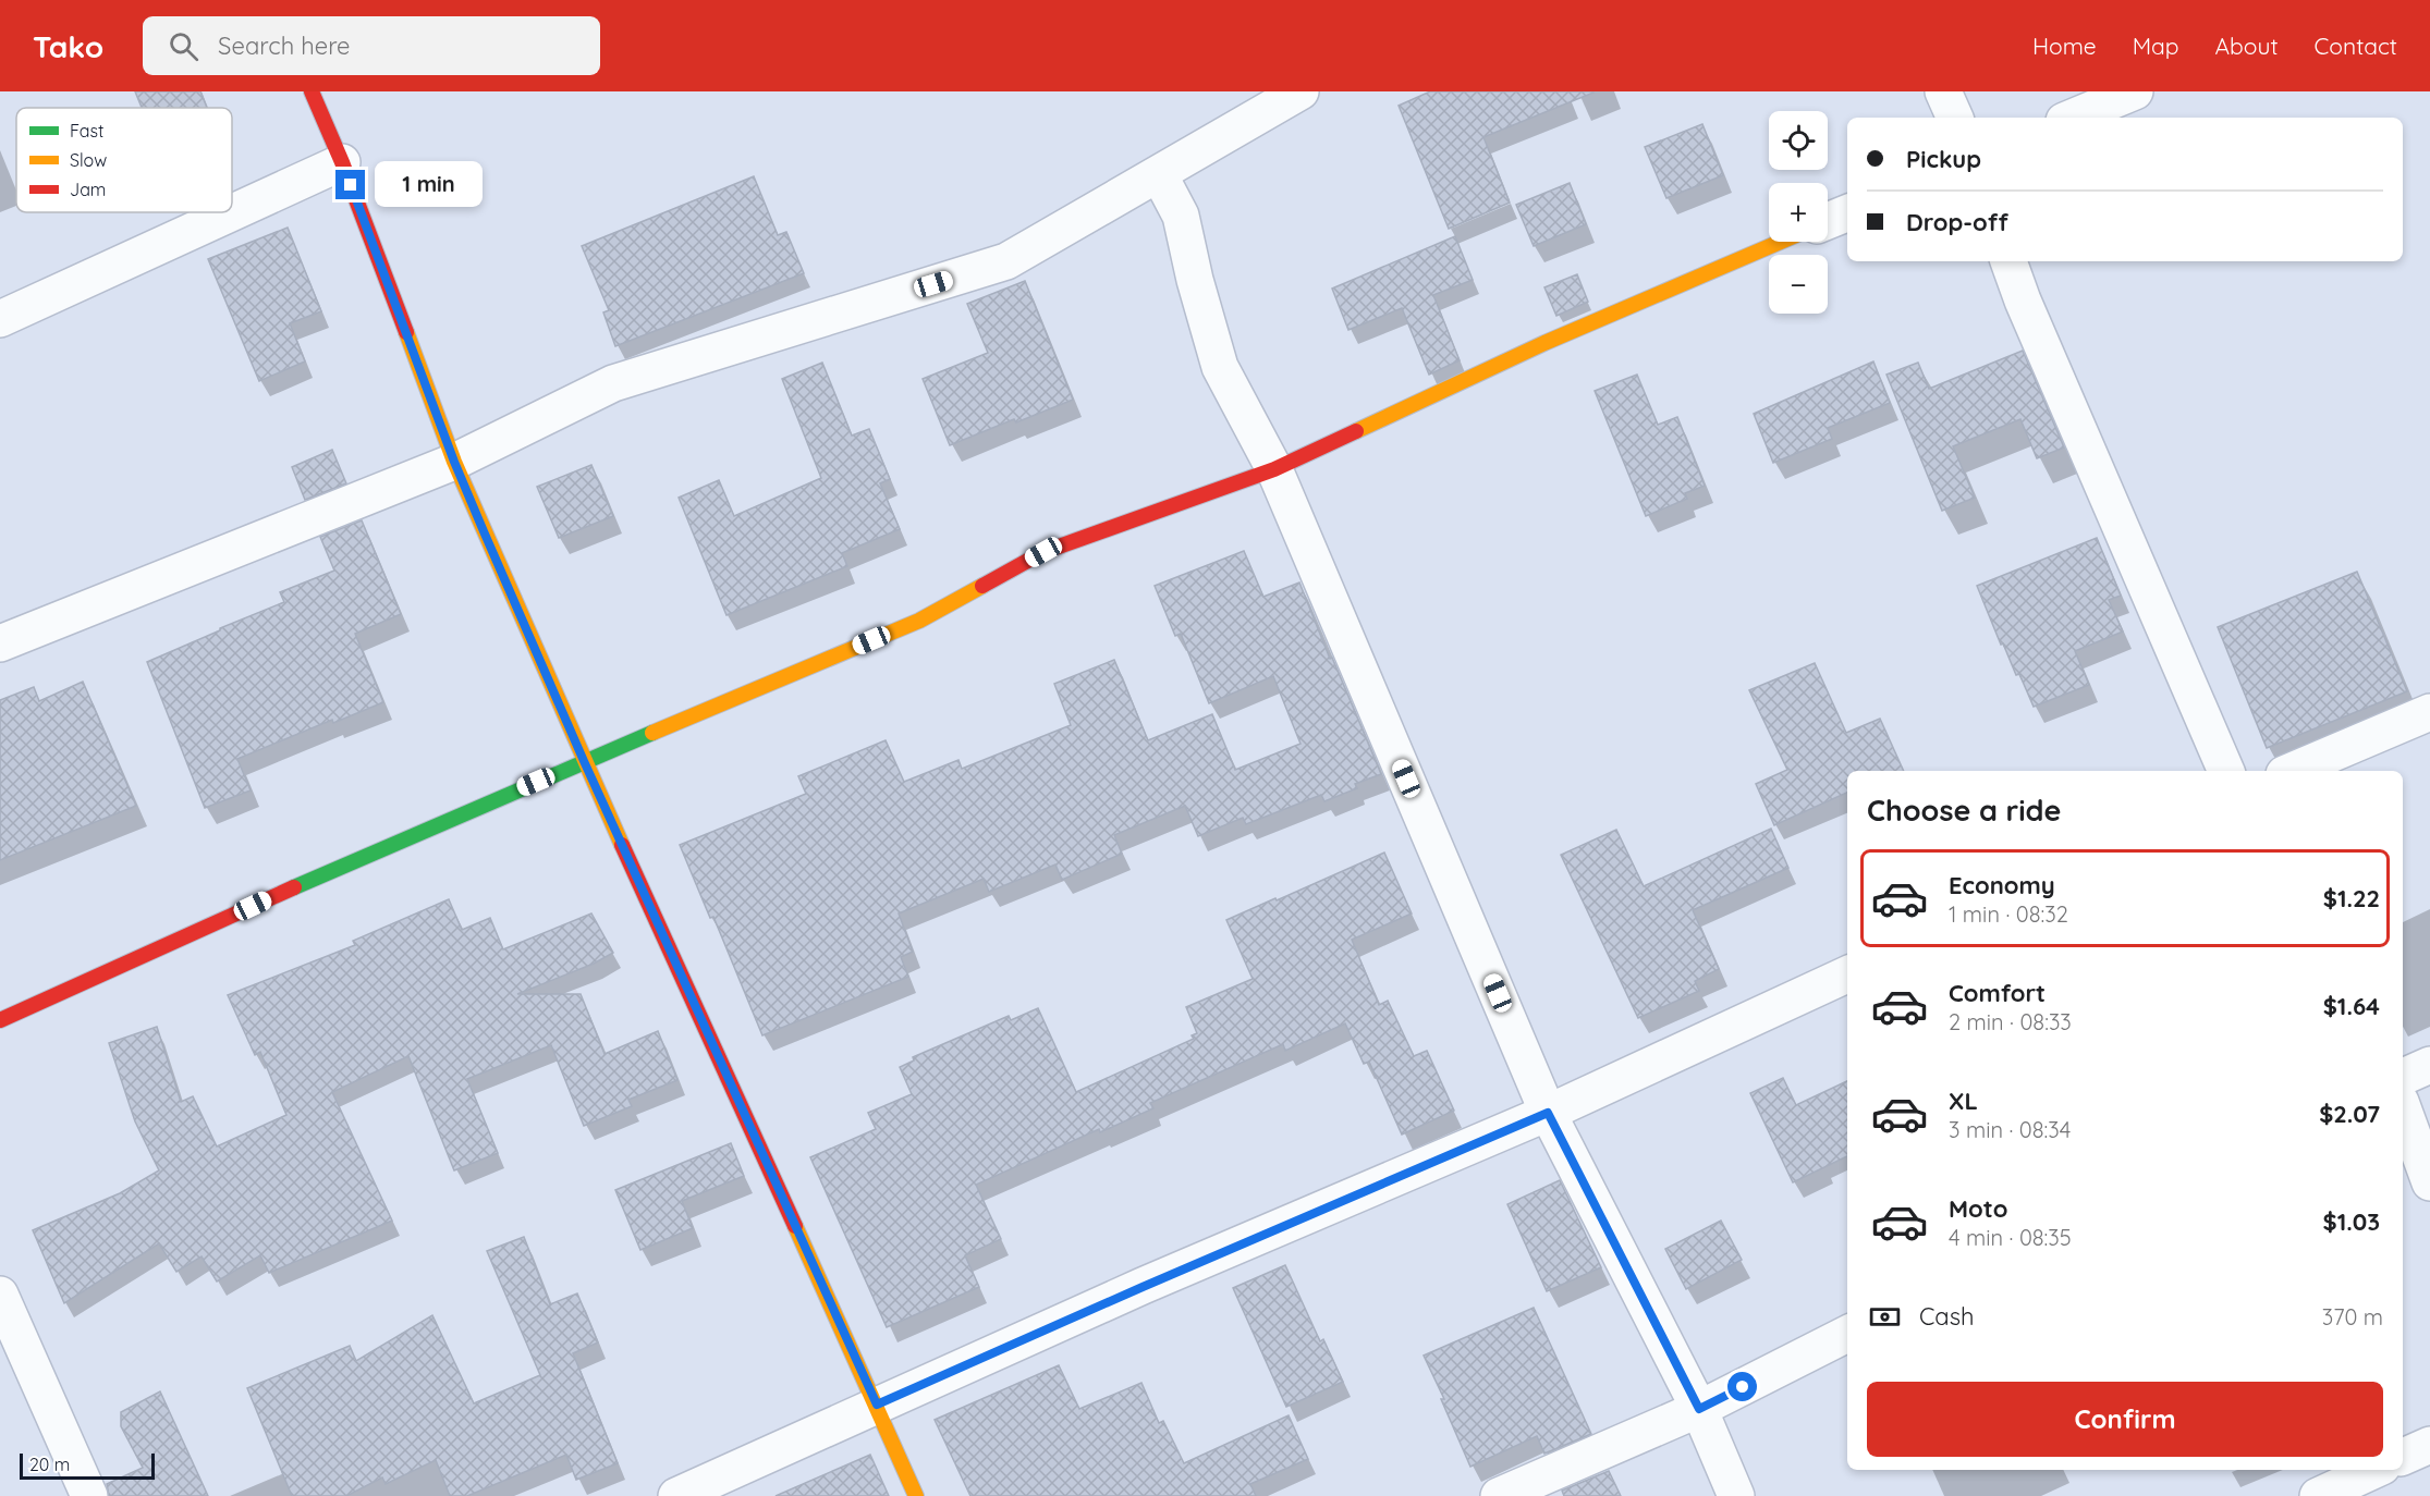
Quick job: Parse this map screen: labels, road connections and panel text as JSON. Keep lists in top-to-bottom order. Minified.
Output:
{"legend":["Fast","Slow","Jam"],"scale_bar":"20 m","page":{"header":"Tako","search":"Search here","nav":["Home","Map","About","Contact"],"map_buttons":["+","−"],"banner":["Pickup","Drop-off"],"bubble":"1 min","heading":"Choose a ride","list":[{"name":"Economy","note":"1 min · 08:32","value":"$1.22"},{"name":"Comfort","note":"2 min · 08:33","value":"$1.64"},{"name":"XL","note":"3 min · 08:34","value":"$2.07"},{"name":"Moto","note":"4 min · 08:35","value":"$1.03"}],"pay":["Cash","370 m"],"buttons":"Confirm","scale":"20 m"}}
